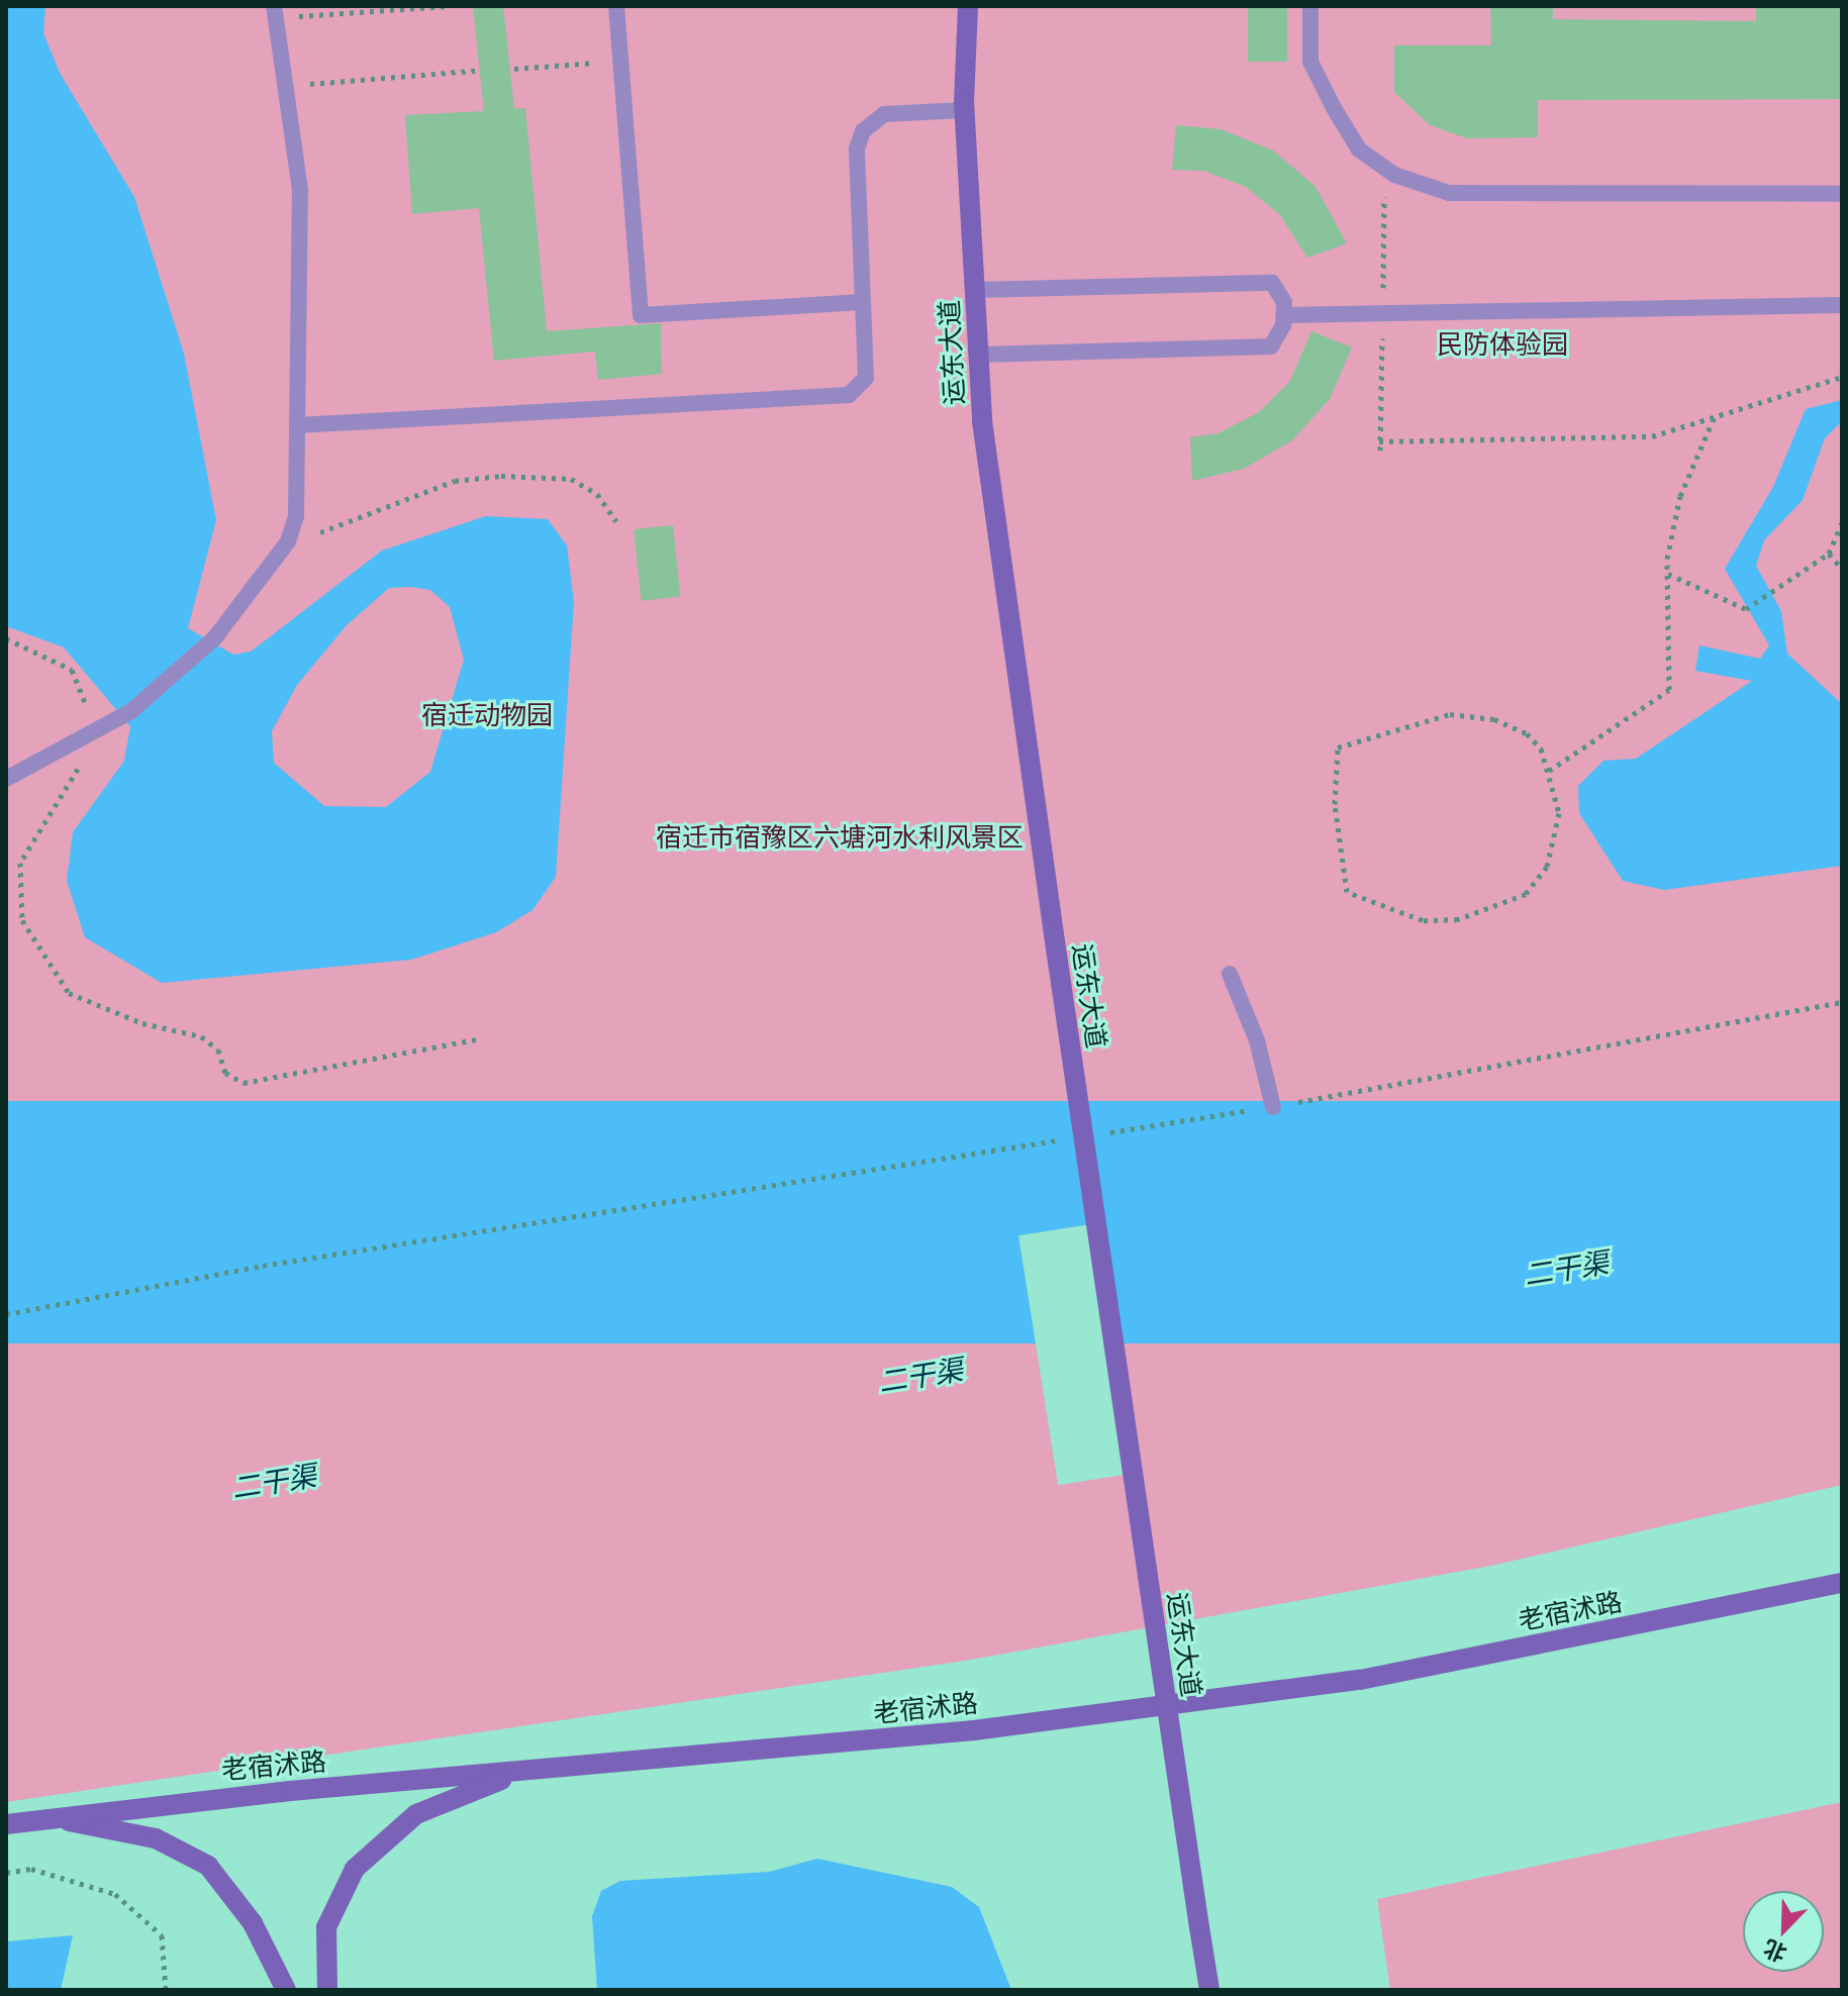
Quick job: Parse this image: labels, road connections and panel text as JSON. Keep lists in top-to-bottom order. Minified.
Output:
{"streets":{"main road":["运东大道","老宿沭路"]},"water":["二干渠"],"parks":["民防体验园","宿迁动物园","宿迁市宿豫区六塘河水利风景区"],"north":"bottom left"}
